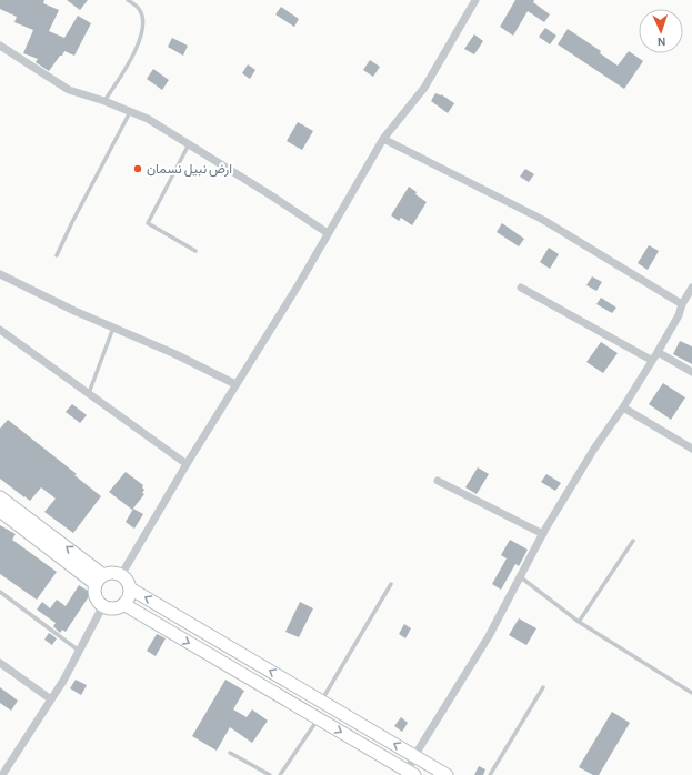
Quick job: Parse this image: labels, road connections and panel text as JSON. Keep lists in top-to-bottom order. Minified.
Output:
{"places":["ارض نبيل نسمان"],"north":"bottom"}
